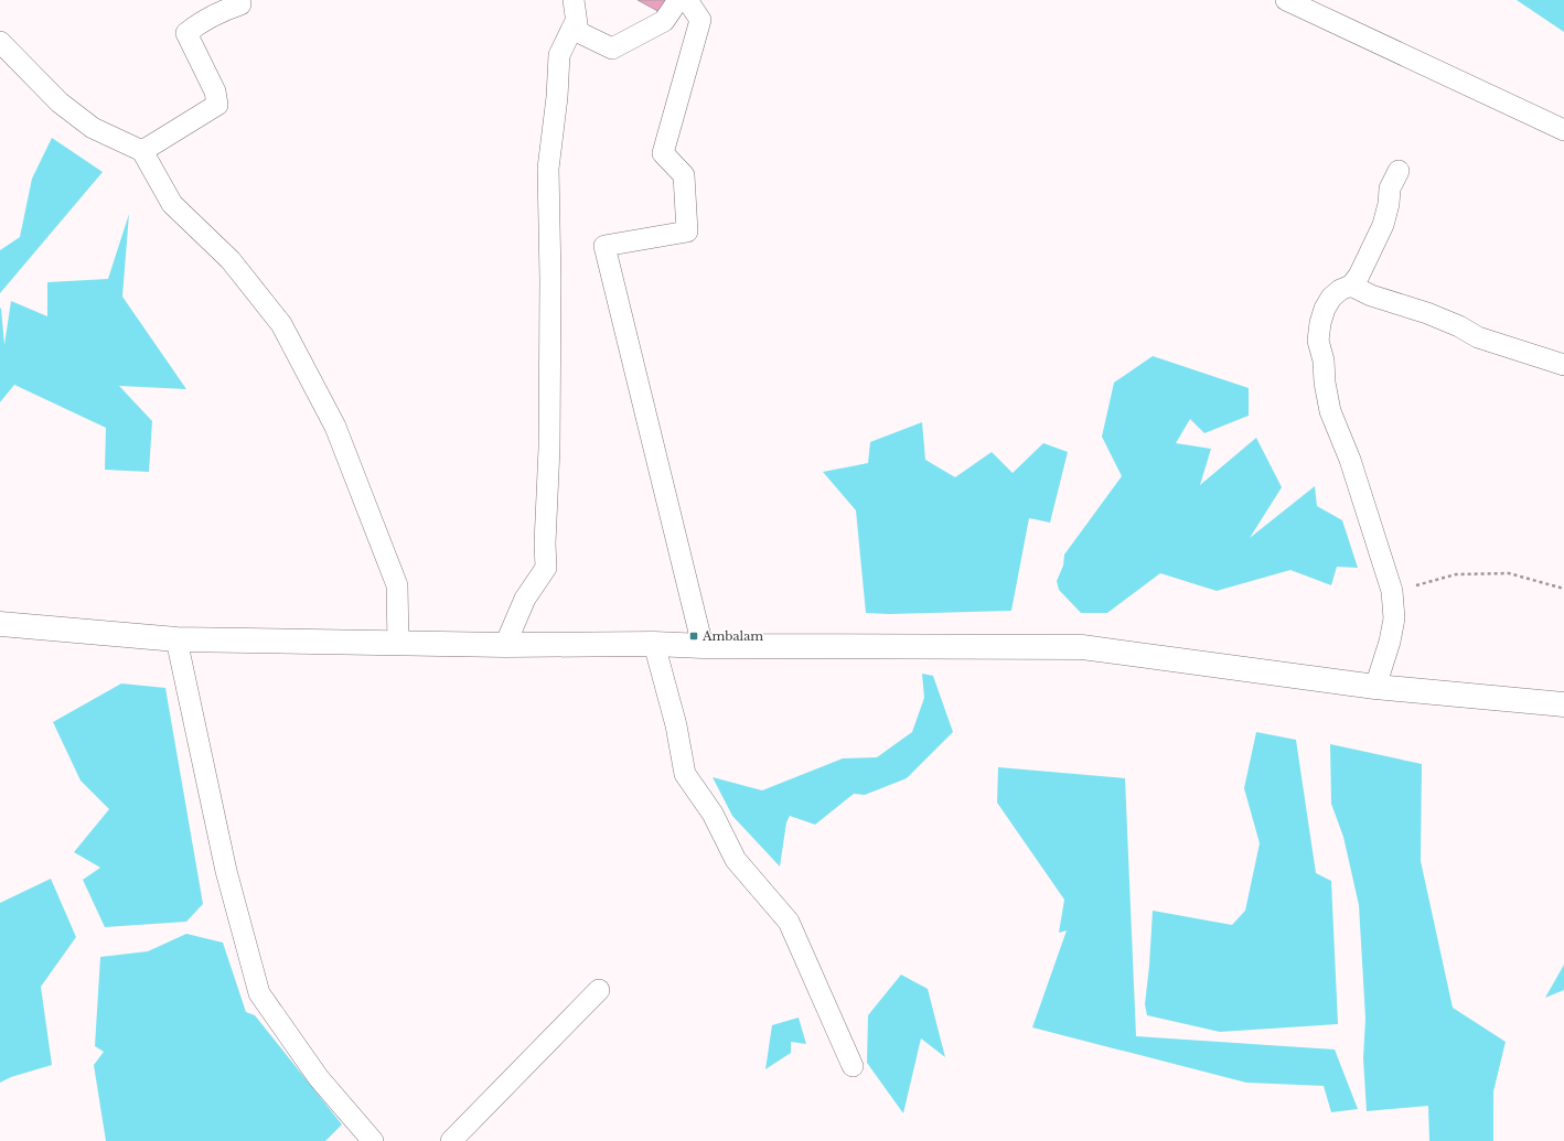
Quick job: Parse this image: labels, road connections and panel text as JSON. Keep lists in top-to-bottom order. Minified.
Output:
{"places":{"transit":["Ambalam"]}}
